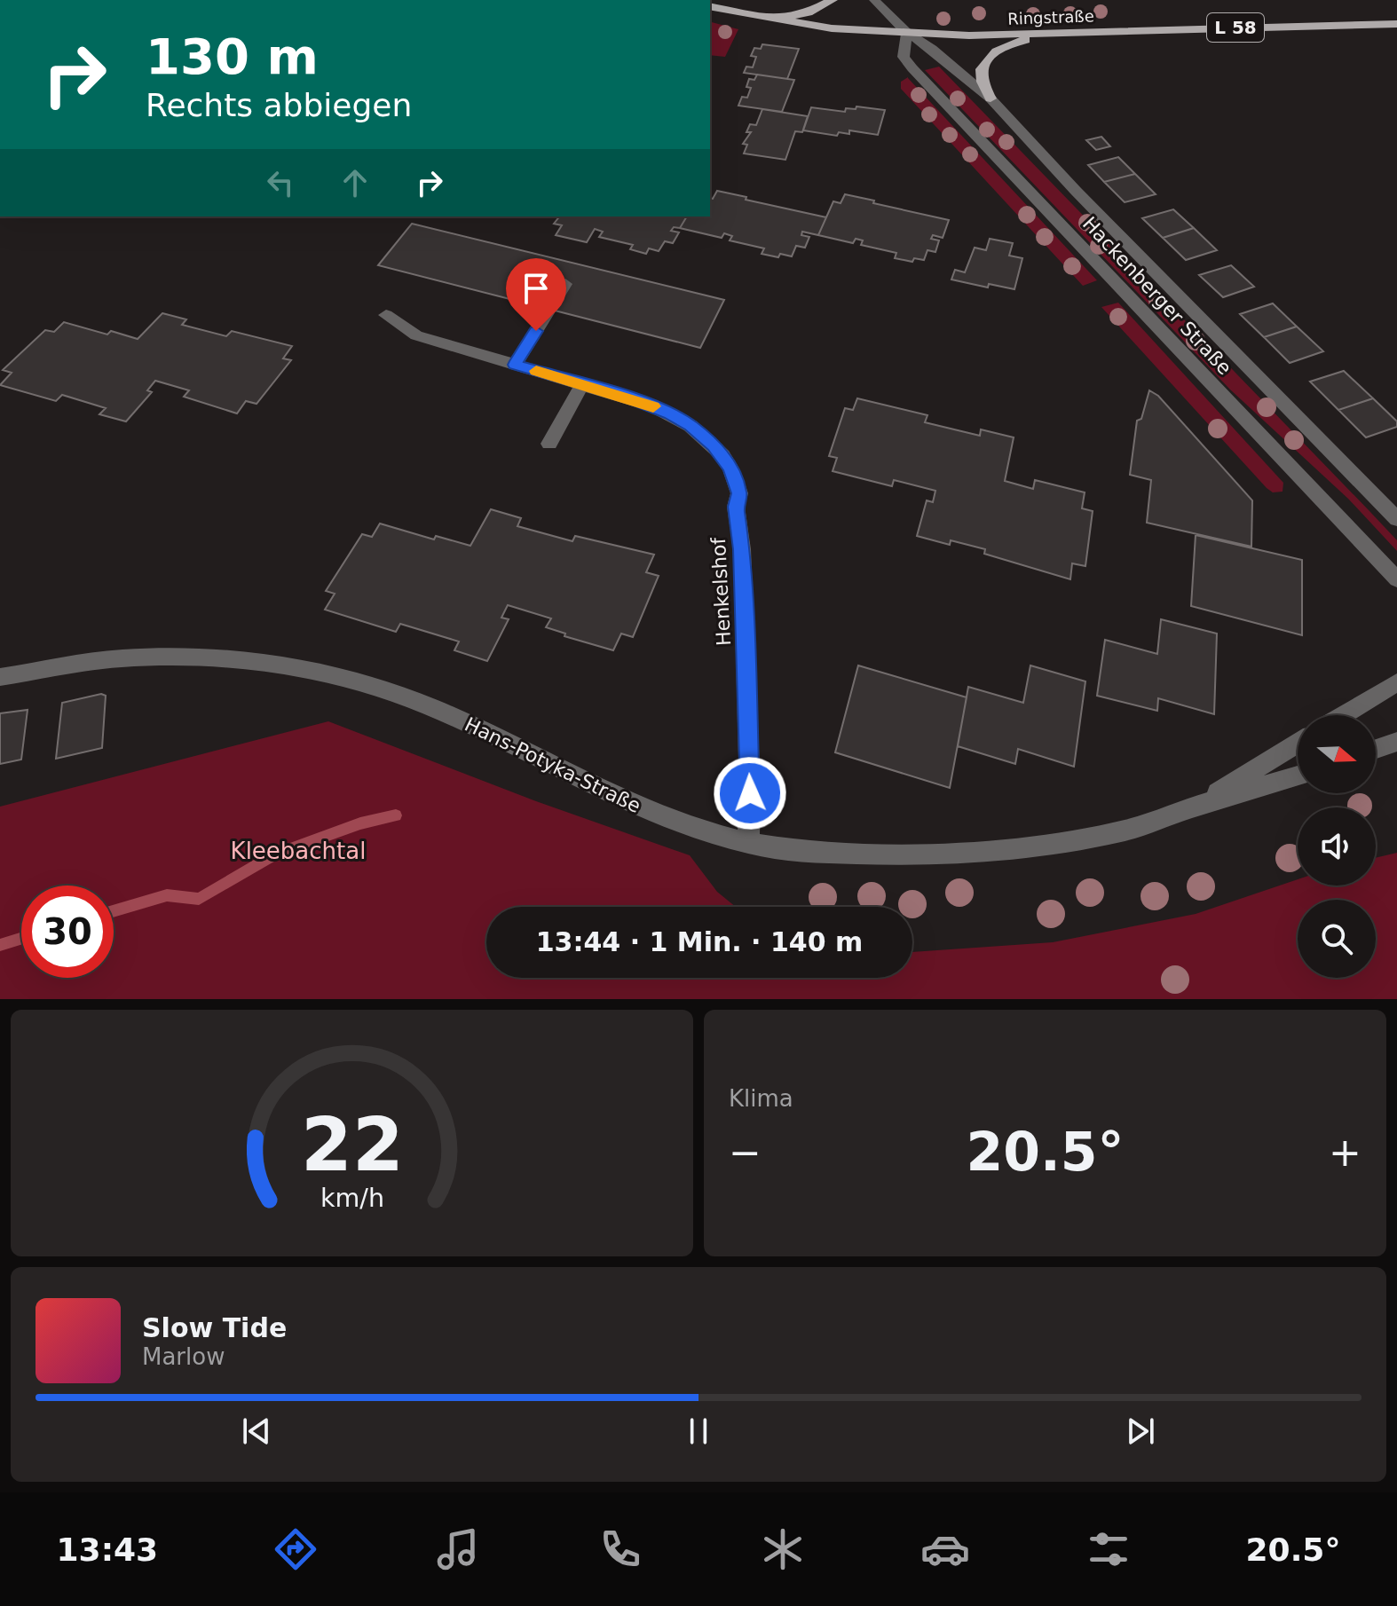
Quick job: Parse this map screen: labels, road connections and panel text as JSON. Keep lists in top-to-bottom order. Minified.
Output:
{"streets":{"main road":["Ringstraße","L 58"],"street":["Hackenberger Straße","Henkelshof","Hans-Potyka-Straße"]},"crossings":[["Ringstraße","Hackenberger Straße"],["Henkelshof","Hans-Potyka-Straße"]],"parks":["Kleebachtal"],"north":"right","page":{"turn":["130 m","Rechts abbiegen"],"limit":"30","trip":"13:44 · 1 Min. · 140 m","tile":"Klima","heat":["−","20.5°","+"],"song":["Slow Tide","Marlow"],"tabs":["13:43","20.5°"],"gauge":["22","km/h"]}}
